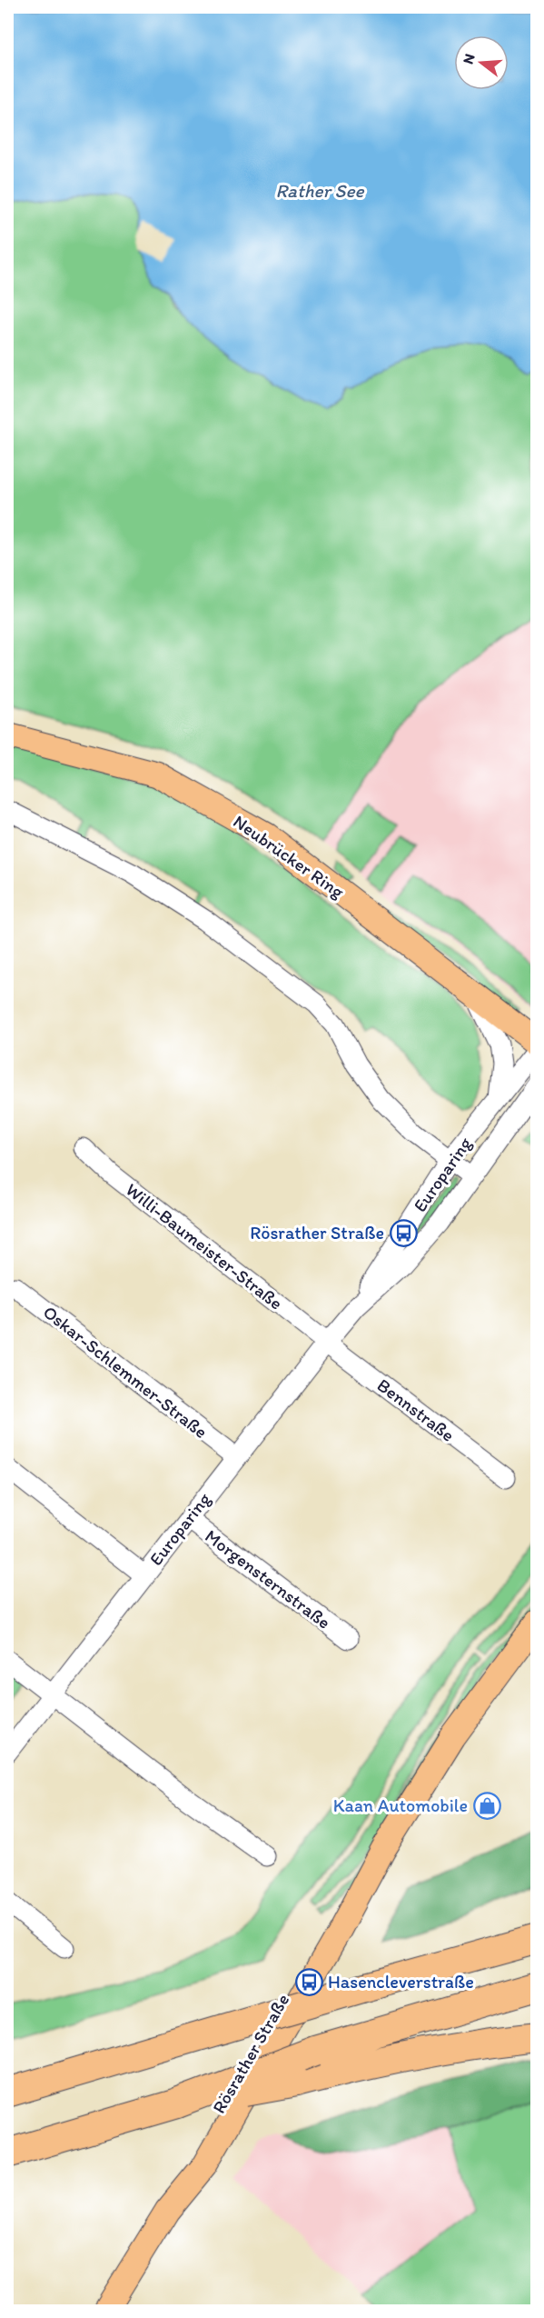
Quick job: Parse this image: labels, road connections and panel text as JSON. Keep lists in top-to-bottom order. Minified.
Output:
{"streets":{"main road":["Neubrücker Ring","Rösrather Straße"],"street":["Europaring","Willi-Baumeister-Straße","Oskar-Schlemmer-Straße","Bennstraße","Morgensternstraße"]},"crossings":[["Europaring","Willi-Baumeister-Straße"],["Europaring","Oskar-Schlemmer-Straße"],["Europaring","Bennstraße"],["Europaring","Morgensternstraße"],["Willi-Baumeister-Straße","Bennstraße"]],"water":["Rather See"],"places":{"bus stop":["Rösrather Straße","Hasencleverstraße"],"shop":["Kaan Automobile"]},"north":"left"}
